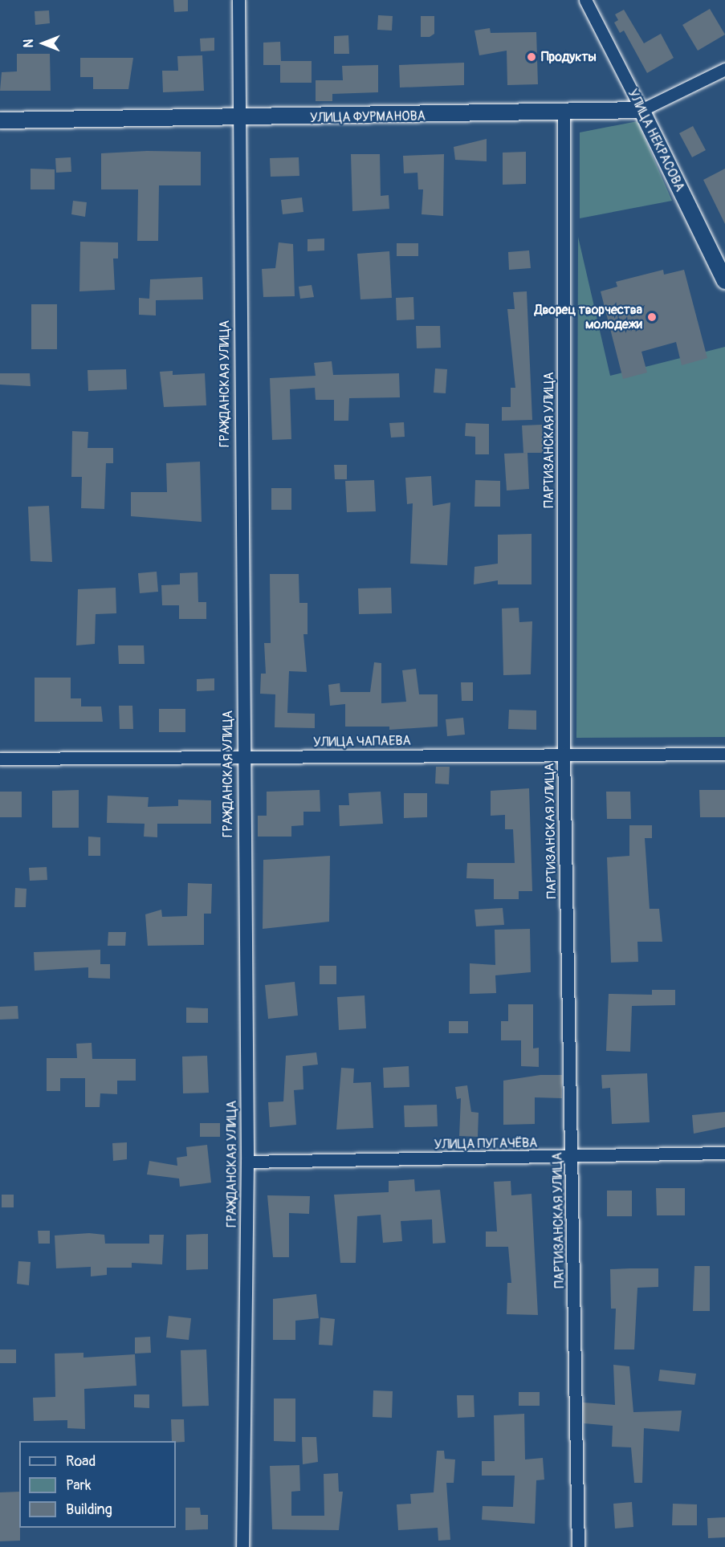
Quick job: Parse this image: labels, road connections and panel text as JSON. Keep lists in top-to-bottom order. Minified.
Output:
{"streets":{"street":["УЛИЦА ФУРМАНОВА","УЛИЦА НЕКРАСОВА","ГРАЖДАНСКАЯ УЛИЦА","ПАРТИЗАНСКАЯ УЛИЦА","УЛИЦА ЧАПАЕВА","УЛИЦА ПУГАЧЁВА"]},"crossings":[["УЛИЦА ФУРМАНОВА","УЛИЦА НЕКРАСОВА"],["УЛИЦА ФУРМАНОВА","ГРАЖДАНСКАЯ УЛИЦА"],["УЛИЦА ФУРМАНОВА","ПАРТИЗАНСКАЯ УЛИЦА"],["ГРАЖДАНСКАЯ УЛИЦА","УЛИЦА ЧАПАЕВА"],["ГРАЖДАНСКАЯ УЛИЦА","УЛИЦА ПУГАЧЁВА"],["ПАРТИЗАНСКАЯ УЛИЦА","УЛИЦА ЧАПАЕВА"],["ПАРТИЗАНСКАЯ УЛИЦА","УЛИЦА ПУГАЧЁВА"]],"places":["Продукты","Дворец творчества молодежи"],"legend":["Road","Park","Building"],"north":"left"}
